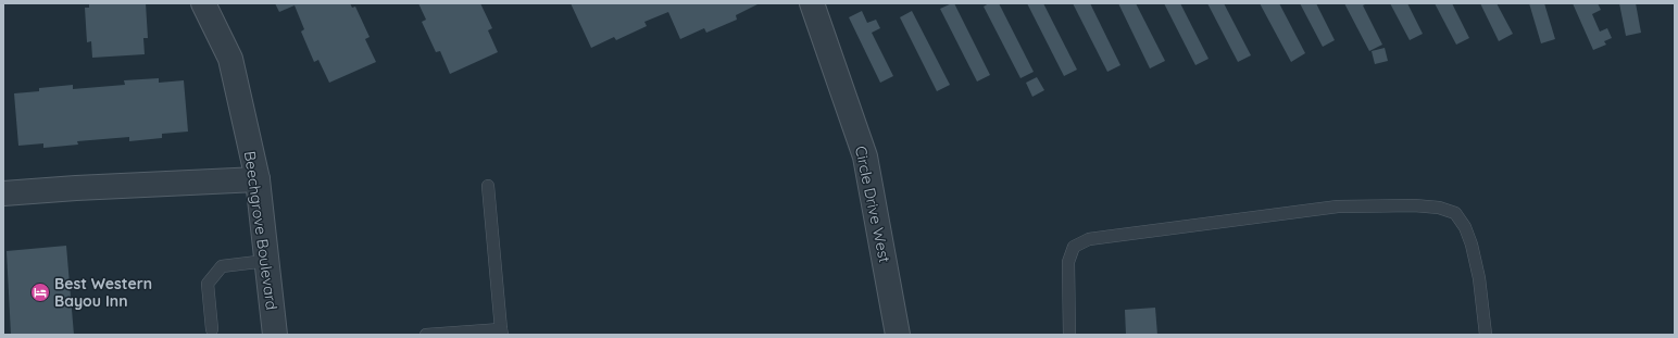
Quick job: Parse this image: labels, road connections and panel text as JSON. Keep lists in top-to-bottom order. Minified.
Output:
{"streets":{"street":["Circle Drive West","Beechgrove Boulevard"]},"places":{"hotel":["Best Western Bayou Inn"]}}
